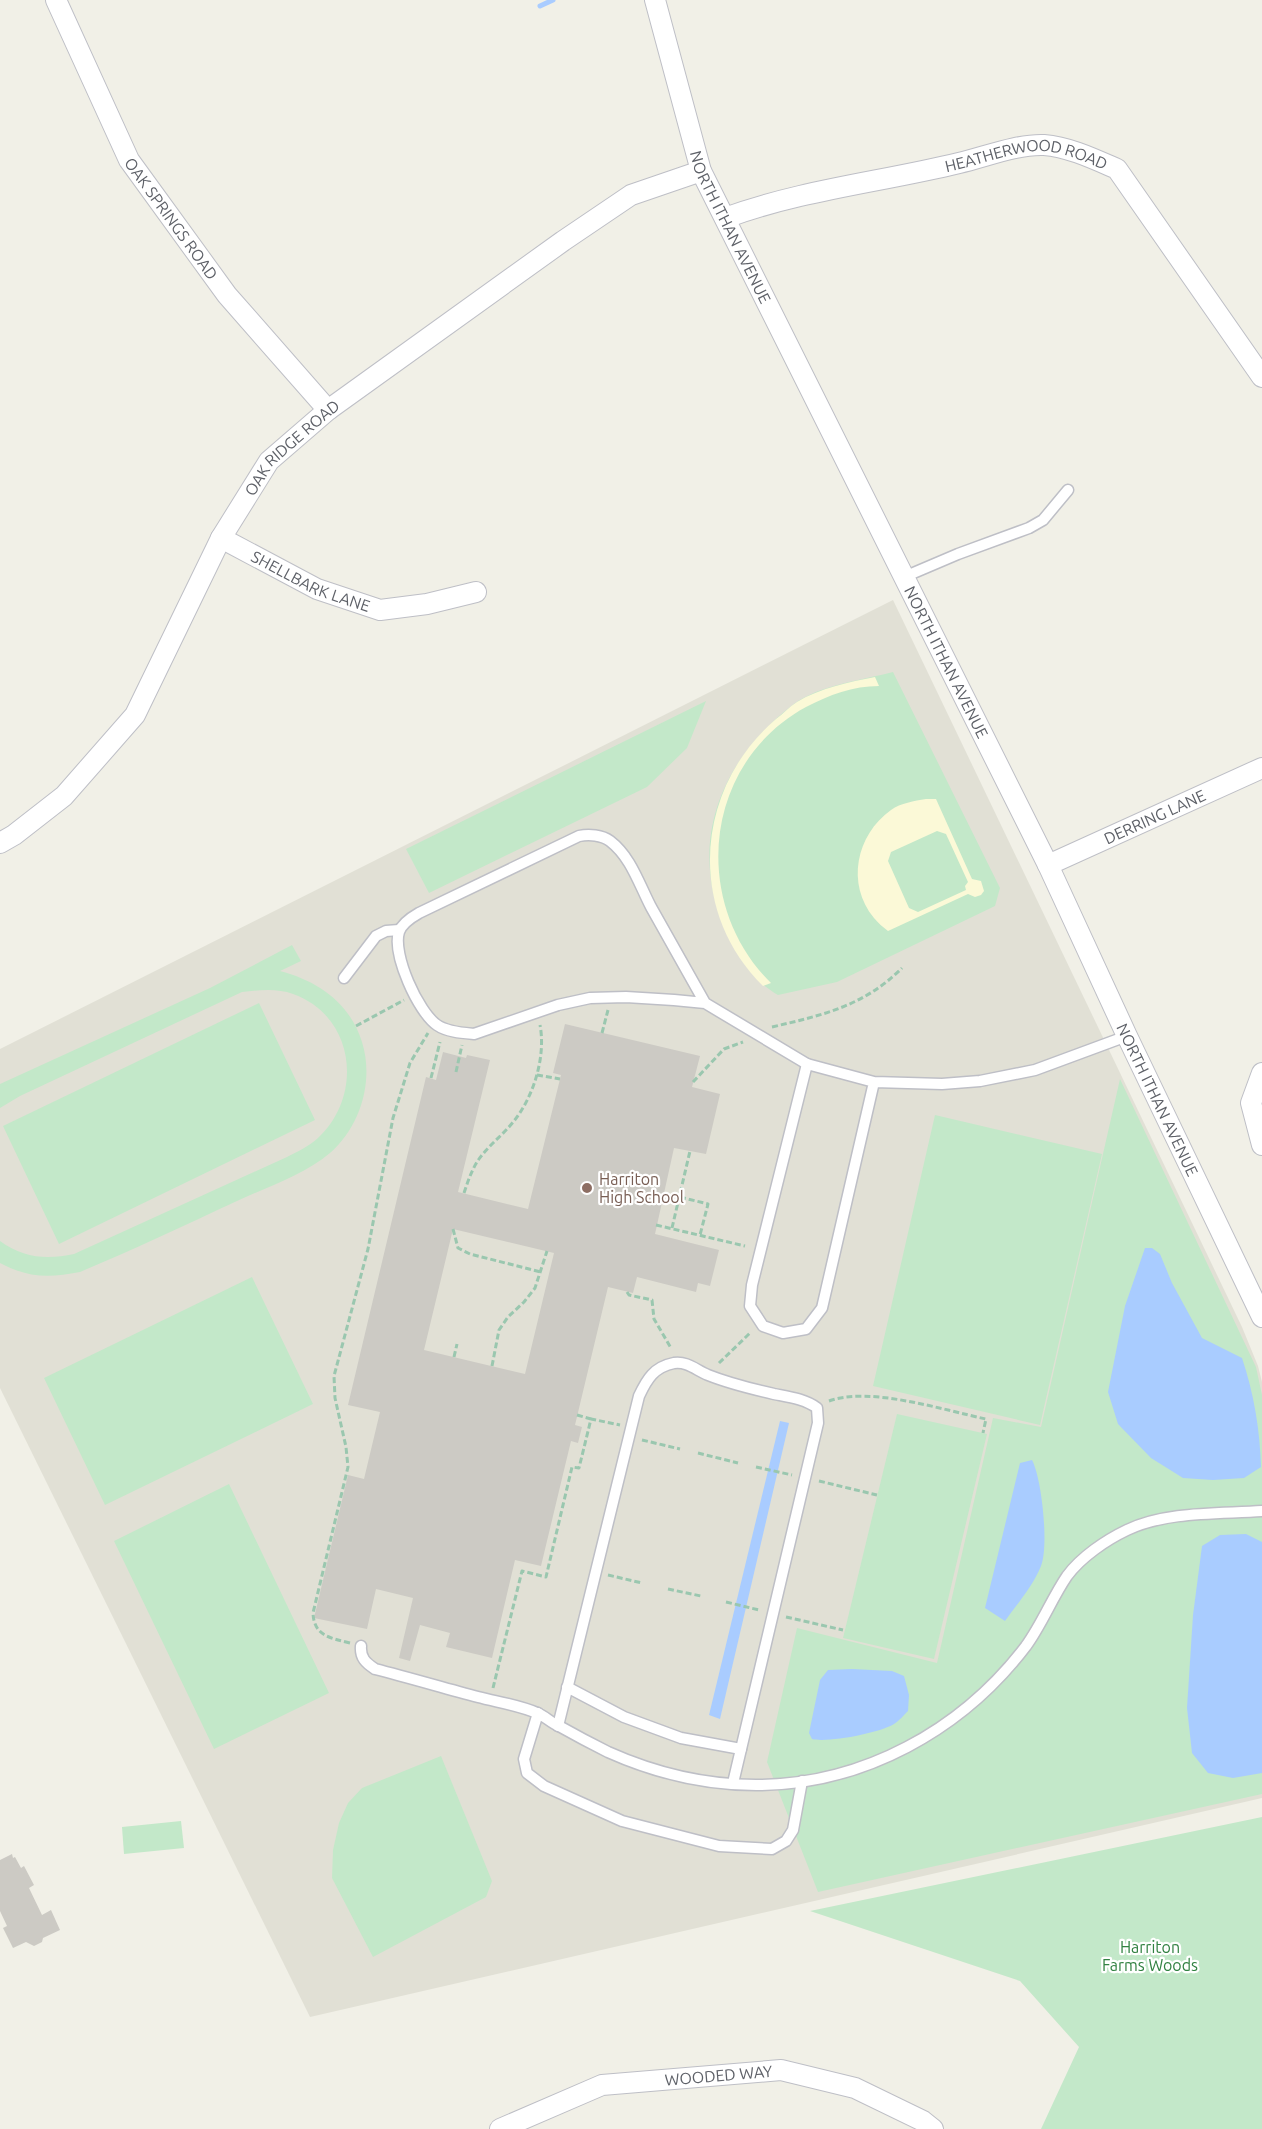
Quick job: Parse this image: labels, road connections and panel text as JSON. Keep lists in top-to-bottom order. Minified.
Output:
{"streets":{"street":["HEATHERWOOD ROAD","OAK SPRINGS ROAD","NORTH ITHAN AVENUE","OAK RIDGE ROAD","SHELLBARK LANE","DERRING LANE","WOODED WAY"]},"crossings":[["HEATHERWOOD ROAD","NORTH ITHAN AVENUE"],["OAK SPRINGS ROAD","OAK RIDGE ROAD"],["NORTH ITHAN AVENUE","OAK RIDGE ROAD"],["NORTH ITHAN AVENUE","DERRING LANE"],["OAK RIDGE ROAD","SHELLBARK LANE"]],"parks":["Harriton Farms Woods"],"places":["Harriton High School"]}
